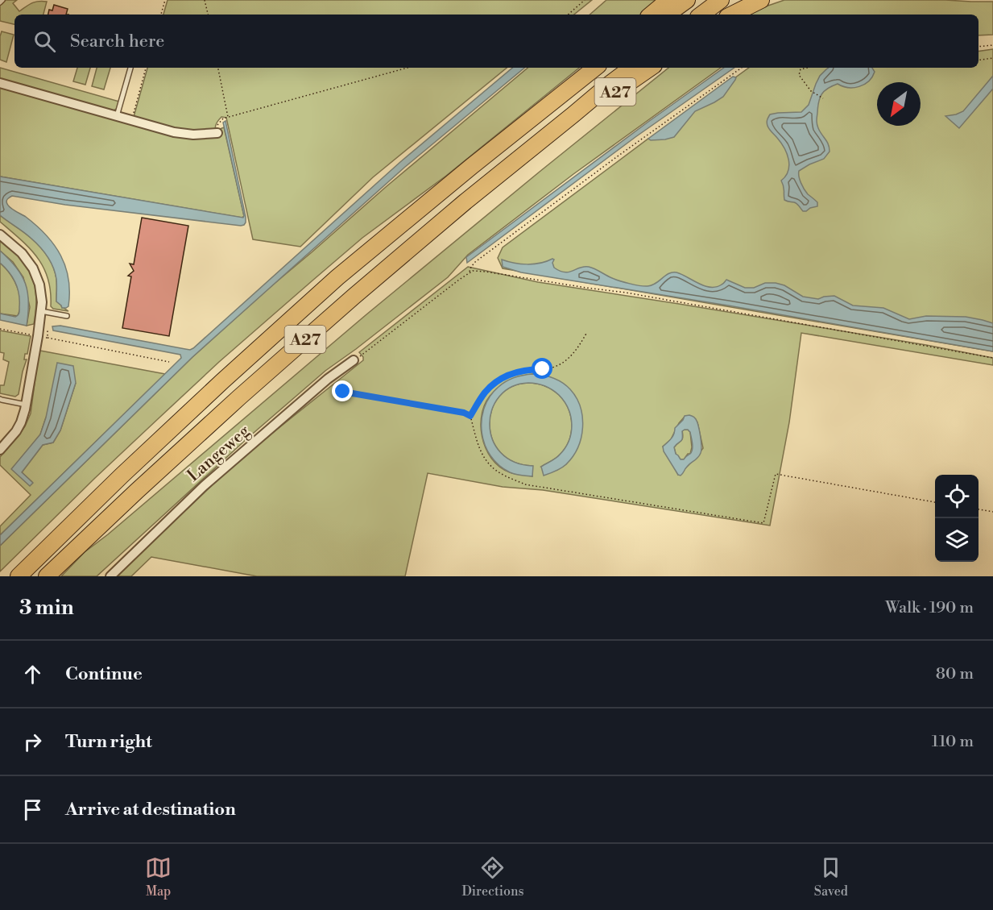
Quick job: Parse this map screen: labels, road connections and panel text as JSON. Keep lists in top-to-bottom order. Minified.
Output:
{"streets":{"highway":["A27"],"street":["Langeweg"]},"north":"bottom left","page":{"search":"Search here","heading":["3 min","Walk · 190 m"],"list":[["Continue","80 m"],["Turn right","110 m"],"Arrive at destination"],"nav":["Map","Directions","Saved"]}}
